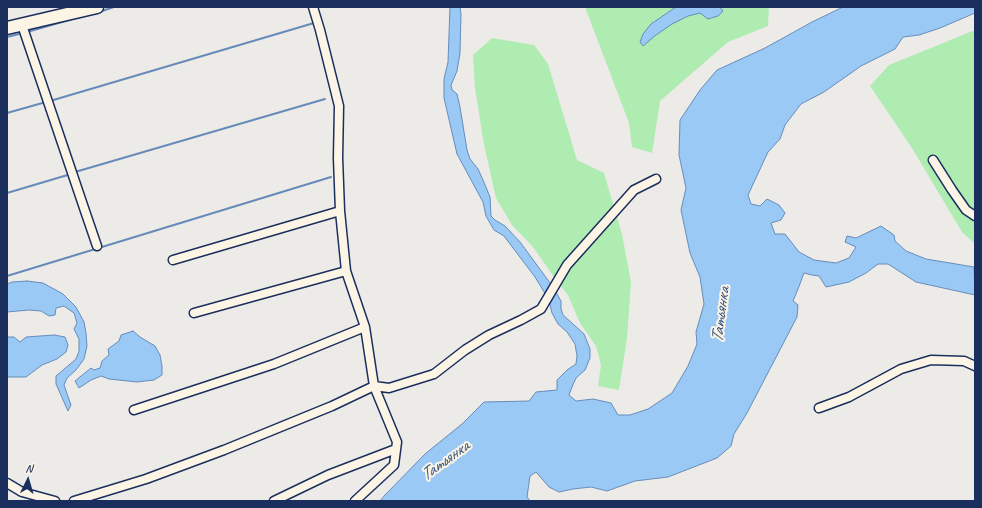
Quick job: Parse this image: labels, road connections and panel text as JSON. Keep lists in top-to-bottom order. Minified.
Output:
{"water":["Татьянка"],"north":"top"}
